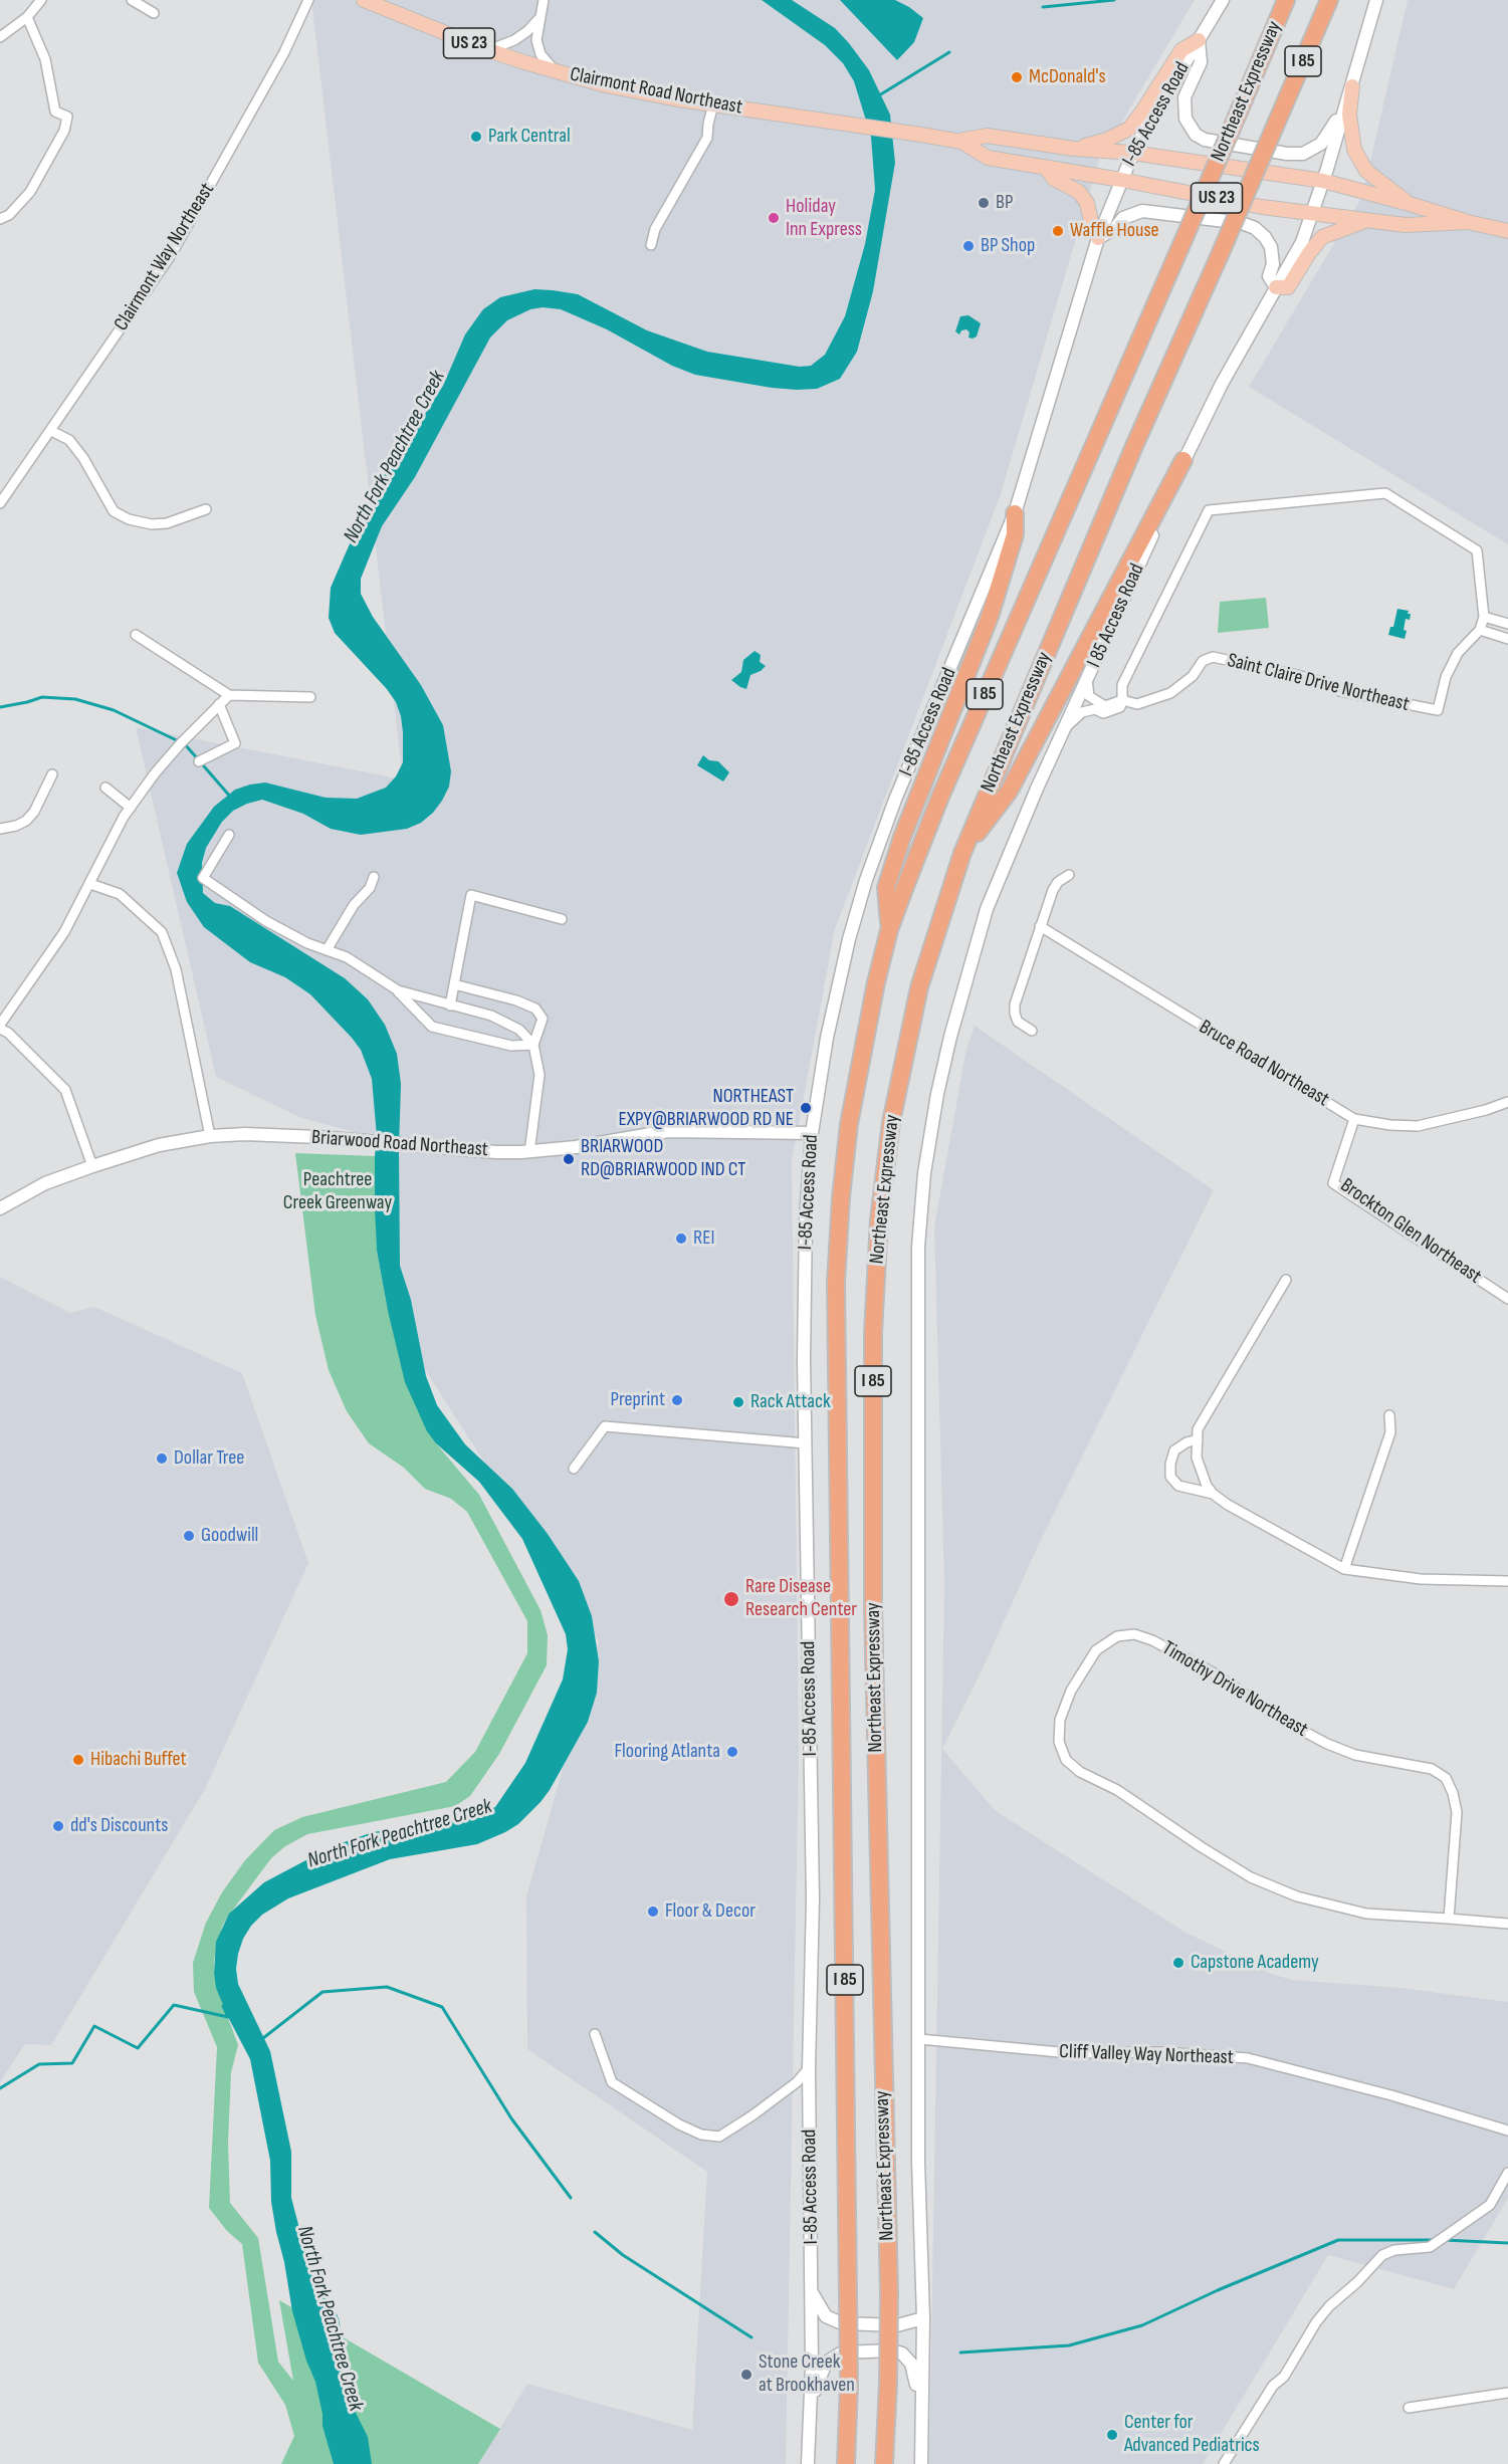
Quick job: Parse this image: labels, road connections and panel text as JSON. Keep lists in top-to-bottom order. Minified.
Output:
{"streets":{"highway":["I 85","Northeast Expressway"],"main road":["US 23","Clairmont Road Northeast","I-85 Access Road","I 85 Access Road","Briarwood Road Northeast"],"street":["Clairmont Way Northeast","Saint Claire Drive Northeast","Bruce Road Northeast","Brockton Glen Northeast","Timothy Drive Northeast","Cliff Valley Way Northeast"]},"crossings":[["Clairmont Road Northeast","I-85 Access Road"],["I-85 Access Road","Briarwood Road Northeast"],["I 85 Access Road","Saint Claire Drive Northeast"],["I 85 Access Road","Cliff Valley Way Northeast"],["Bruce Road Northeast","Brockton Glen Northeast"]],"water":["North Fork Peachtree Creek"],"parks":["Peachtree Creek Greenway"],"places":["McDonald's","Park Central","BP","Holiday Inn Express","Waffle House","BP Shop","NORTHEAST EXPY@BRIARWOOD RD NE","BRIARWOOD RD@BRIARWOOD IND CT","REI","Preprint","Rack Attack","Dollar Tree","Goodwill","Rare Disease Research Center","Flooring Atlanta","Hibachi Buffet","dd's Discounts","Floor & Decor","Capstone Academy","Stone Creek at Brookhaven","Center for Advanced Pediatrics"]}
